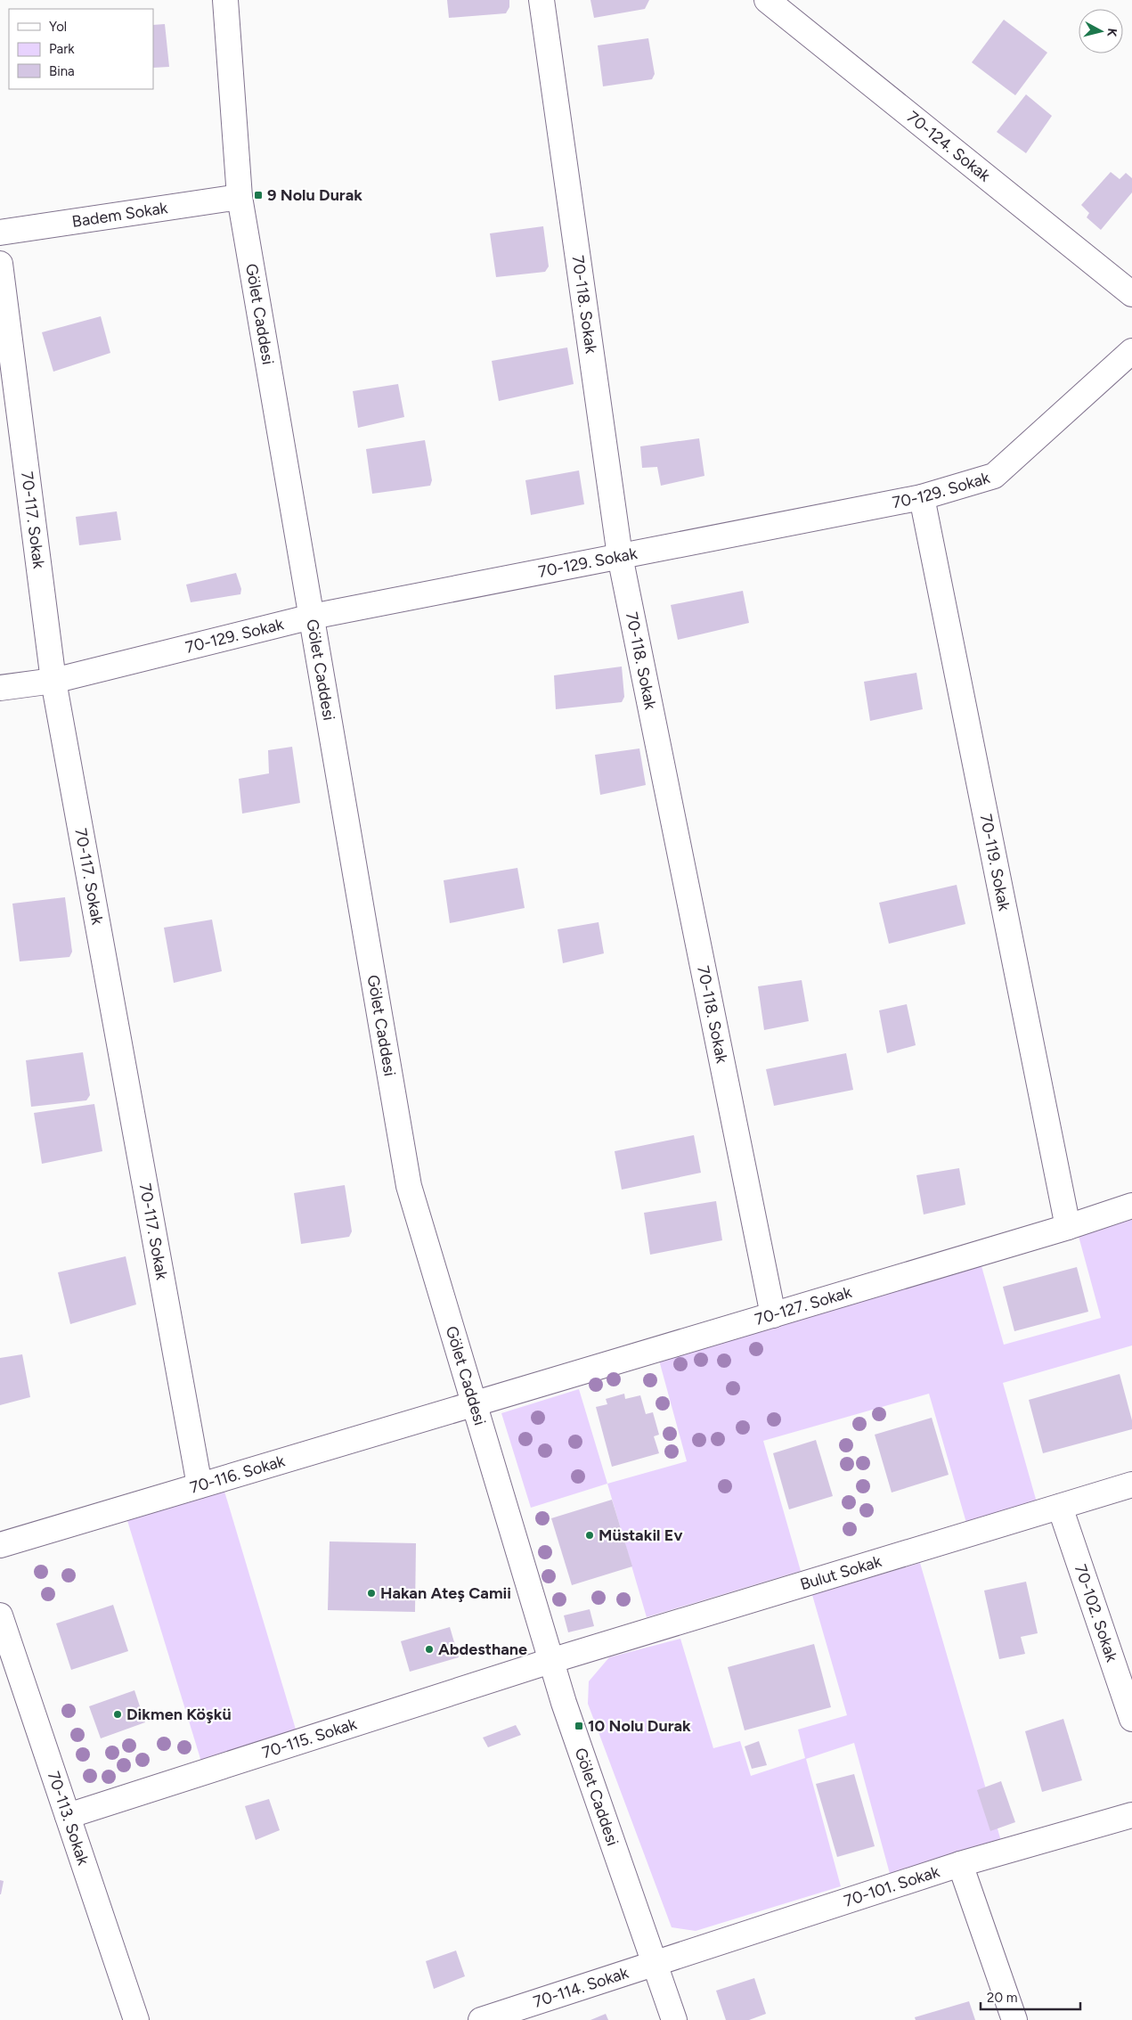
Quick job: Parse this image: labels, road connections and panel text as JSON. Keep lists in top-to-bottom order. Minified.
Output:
{"streets":{"street":["70-124. Sokak","Badem Sokak","70-118. Sokak","Gölet Caddesi","70-129. Sokak","70-117. Sokak","70-119. Sokak","70-127. Sokak","70-116. Sokak","Bulut Sokak","70-102. Sokak","70-115. Sokak","70-113. Sokak","70-101. Sokak","70-114. Sokak"]},"crossings":[["Badem Sokak","Gölet Caddesi"],["70-118. Sokak","70-129. Sokak"],["70-118. Sokak","70-127. Sokak"],["Gölet Caddesi","70-129. Sokak"],["Gölet Caddesi","70-127. Sokak"],["Gölet Caddesi","70-116. Sokak"],["Gölet Caddesi","Bulut Sokak"],["Gölet Caddesi","70-115. Sokak"],["Gölet Caddesi","70-101. Sokak"],["Gölet Caddesi","70-114. Sokak"],["70-129. Sokak","70-117. Sokak"],["70-129. Sokak","70-119. Sokak"],["70-117. Sokak","70-116. Sokak"],["70-119. Sokak","70-127. Sokak"],["70-127. Sokak","70-116. Sokak"],["Bulut Sokak","70-102. Sokak"],["Bulut Sokak","70-115. Sokak"],["70-115. Sokak","70-113. Sokak"],["70-101. Sokak","70-114. Sokak"]],"places":{"transit":["9 Nolu Durak","10 Nolu Durak"],"other":["Müstakil Ev","Hakan Ateş Camii","Abdesthane","Dikmen Köşkü"]},"legend":["Yol","Park","Bina"],"scale_bar":"20 m","north":"right"}
